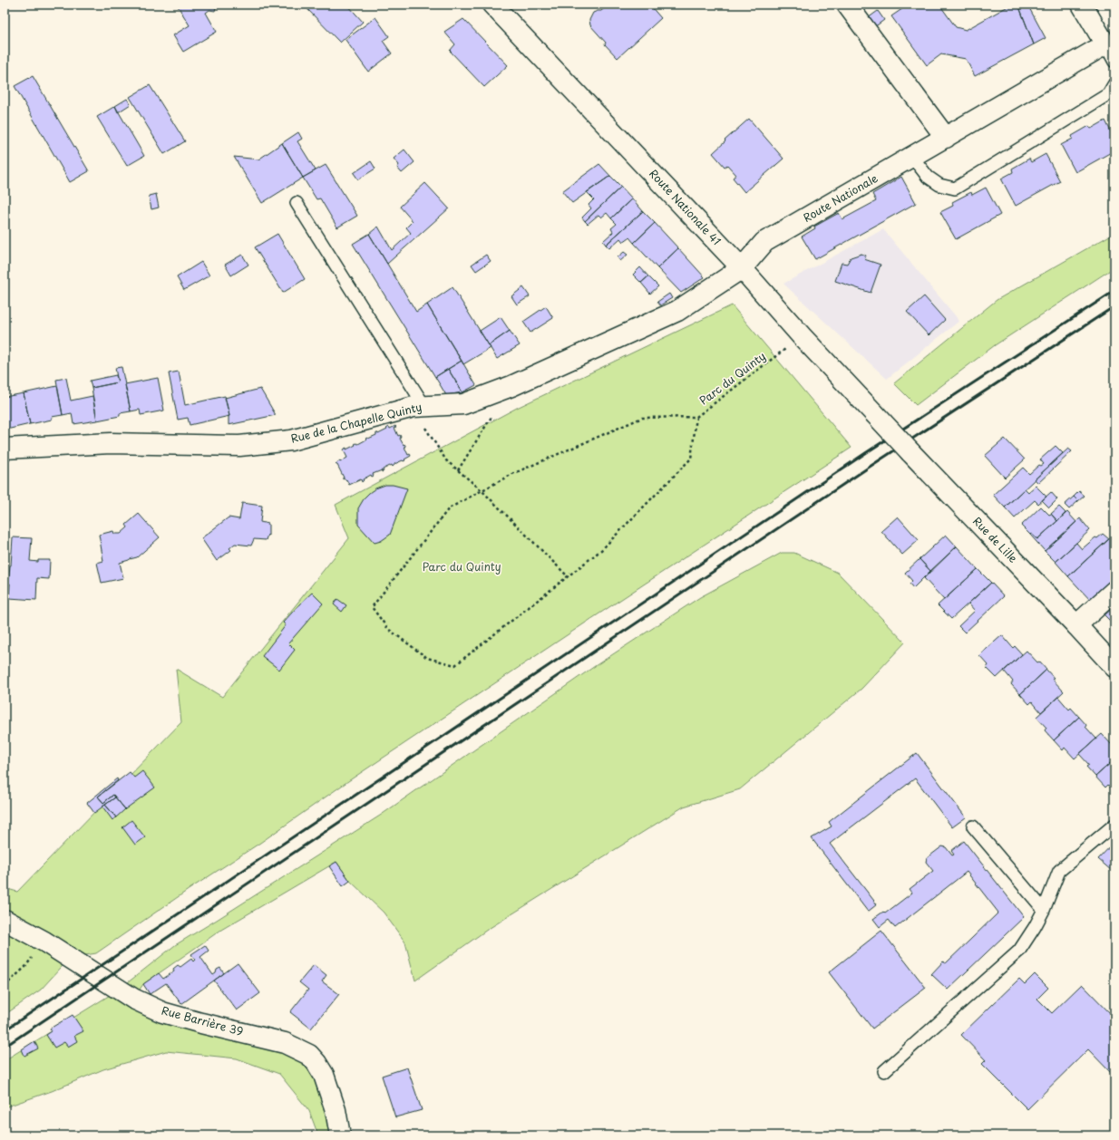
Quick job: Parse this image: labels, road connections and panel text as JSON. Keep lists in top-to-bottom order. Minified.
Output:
{"streets":{"street":["Route Nationale","Route Nationale 41","Rue de la Chapelle Quinty","Rue de Lille","Rue Barrière 39"],"path":["Parc du Quinty"]},"crossings":[["Route Nationale","Route Nationale 41"],["Route Nationale","Rue de la Chapelle Quinty"],["Route Nationale 41","Rue de la Chapelle Quinty"],["Route Nationale 41","Rue de Lille"]],"parks":["Parc du Quinty"]}
